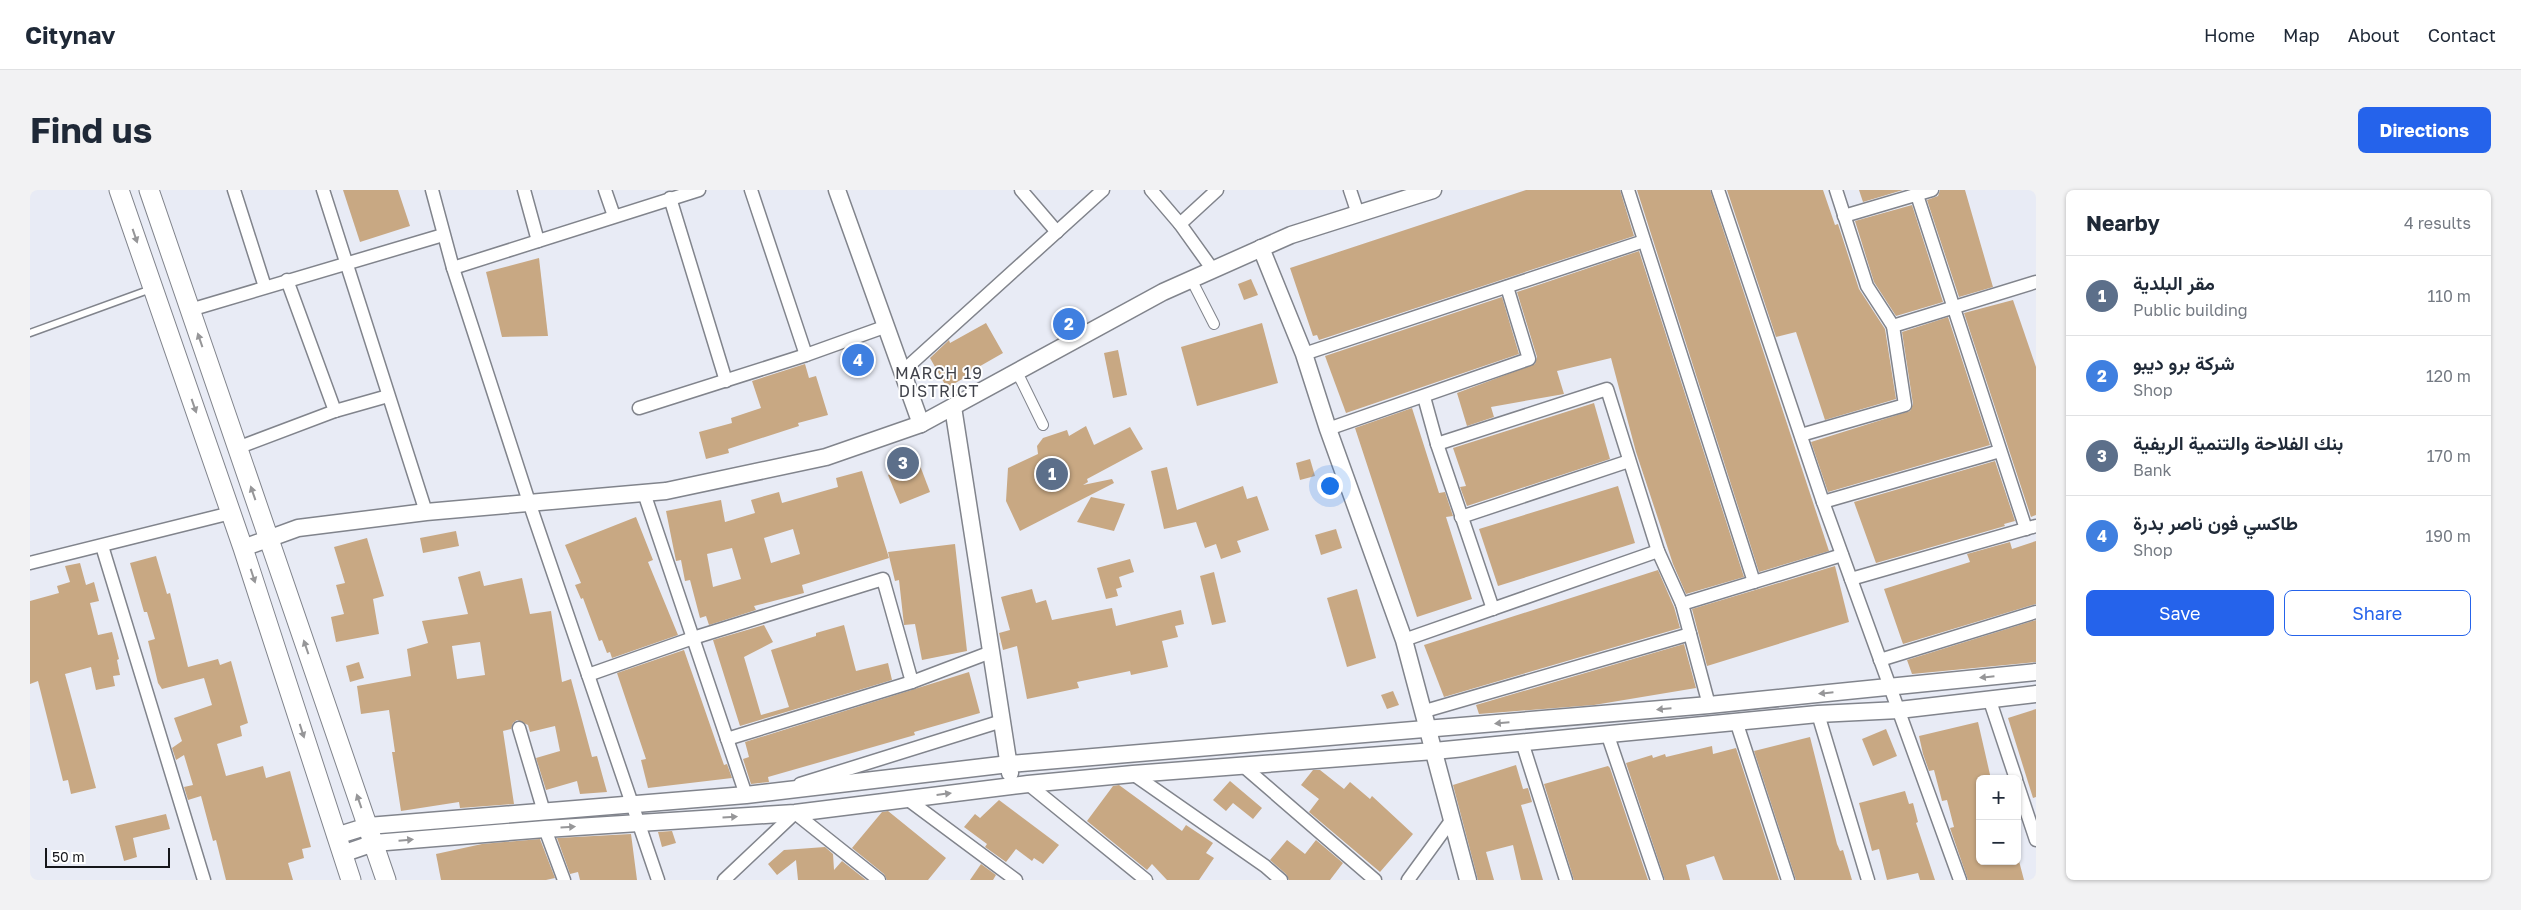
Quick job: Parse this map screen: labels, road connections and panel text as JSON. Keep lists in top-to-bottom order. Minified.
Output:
{"districts":["MARCH 19 DISTRICT"],"scale_bar":"50 m","page":{"header":"Citynav","nav":["Home","Map","About","Contact"],"buttons":["Directions",["Save","Share"]],"title":"Find us","heading":["Nearby","4 results"],"list":[{"mark":"1","name":"مقر البلدية","note":"Public building","value":"110 m"},{"mark":"2","name":"شركة برو ديبو","note":"Shop","value":"120 m"},{"mark":"3","name":"بنك الفلاحة والتنمية الريفية","note":"Bank","value":"170 m"},{"mark":"4","name":"طاكسي فون ناصر بدرة","note":"Shop","value":"190 m"}],"pins":["2","4","3","1"],"map_buttons":["+","−"],"scale":"50 m"}}
